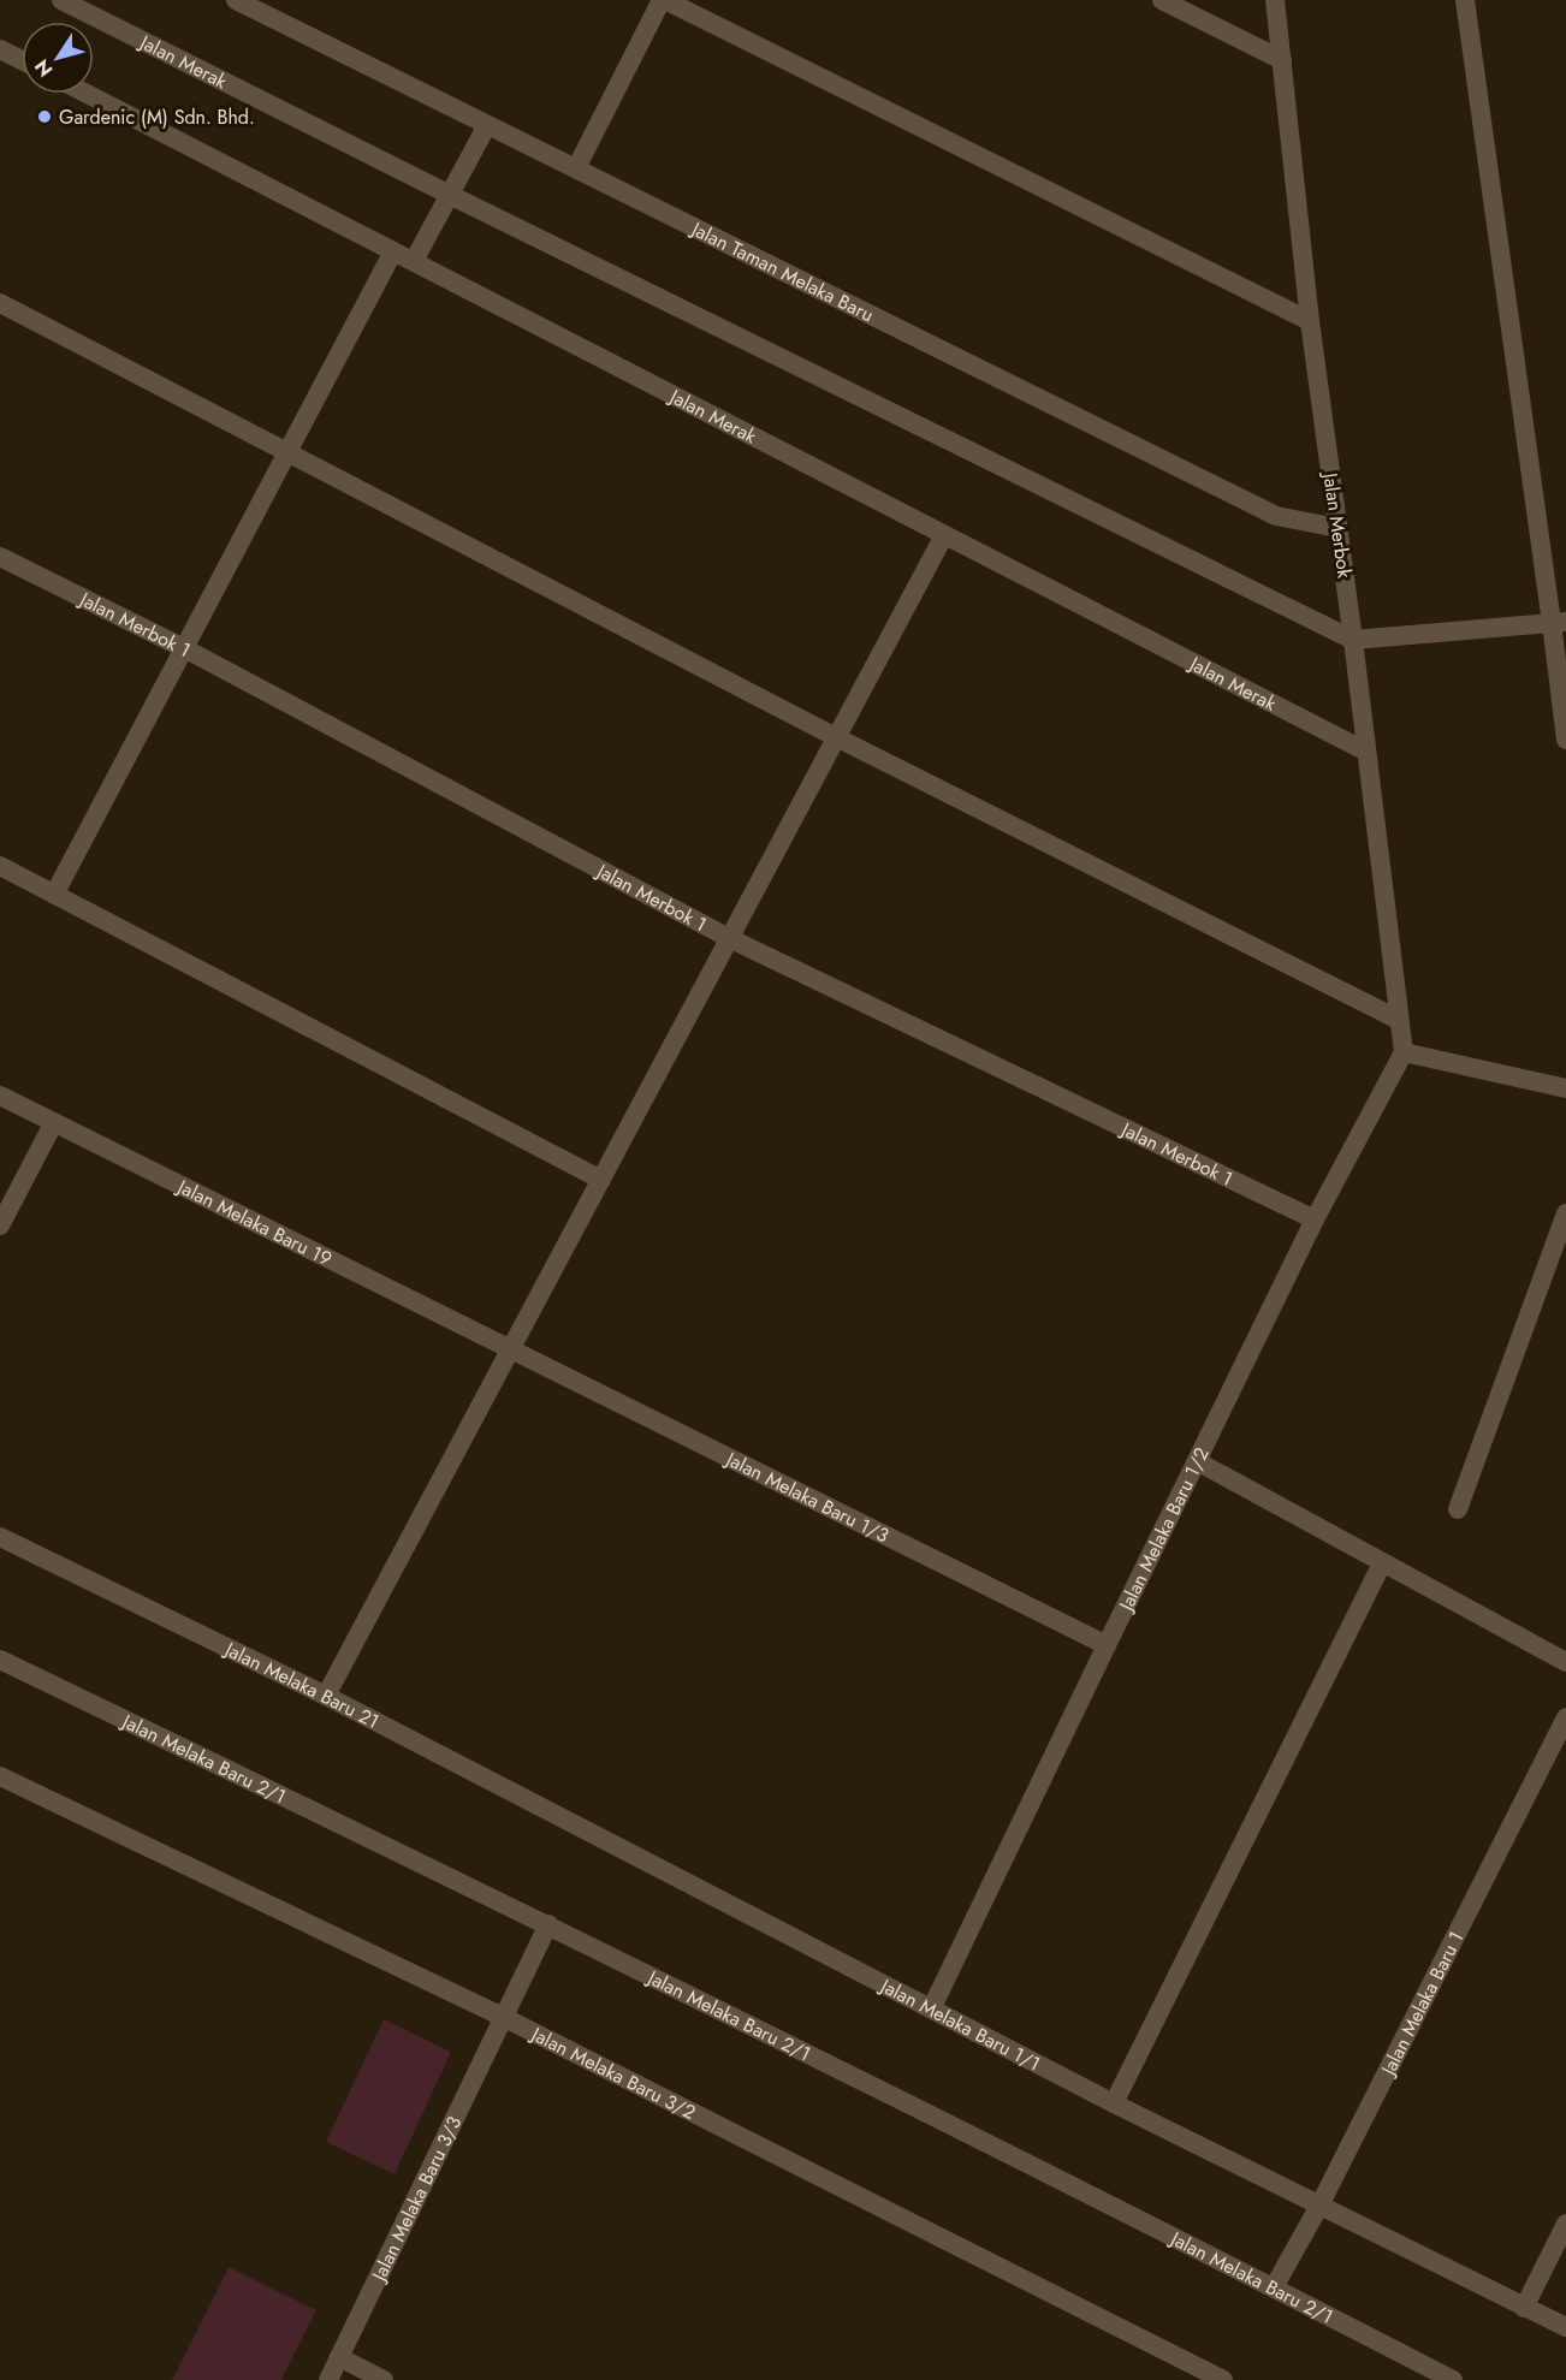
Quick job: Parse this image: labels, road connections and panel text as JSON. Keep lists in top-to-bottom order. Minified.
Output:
{"streets":{"street":["Jalan Merak","Jalan Taman Melaka Baru","Jalan Merbok","Jalan Merbok 1","Jalan Melaka Baru 19","Jalan Melaka Baru 1/3","Jalan Melaka Baru 1/2","Jalan Melaka Baru 21","Jalan Melaka Baru 2/1","Jalan Melaka Baru 1","Jalan Melaka Baru 1/1","Jalan Melaka Baru 3/2","Jalan Melaka Baru 3/3"]},"crossings":[["Jalan Merak","Jalan Merbok"],["Jalan Taman Melaka Baru","Jalan Merbok"],["Jalan Merbok","Jalan Melaka Baru 1/2"],["Jalan Merbok 1","Jalan Melaka Baru 1/2"],["Jalan Melaka Baru 19","Jalan Melaka Baru 1/3"],["Jalan Melaka Baru 1/3","Jalan Melaka Baru 1/2"],["Jalan Melaka Baru 1/2","Jalan Melaka Baru 1/1"],["Jalan Melaka Baru 21","Jalan Melaka Baru 1/1"],["Jalan Melaka Baru 2/1","Jalan Melaka Baru 1"],["Jalan Melaka Baru 2/1","Jalan Melaka Baru 3/3"],["Jalan Melaka Baru 1","Jalan Melaka Baru 1/1"],["Jalan Melaka Baru 3/2","Jalan Melaka Baru 3/3"]],"places":["Gardenic (M) Sdn. Bhd."],"north":"bottom left"}
